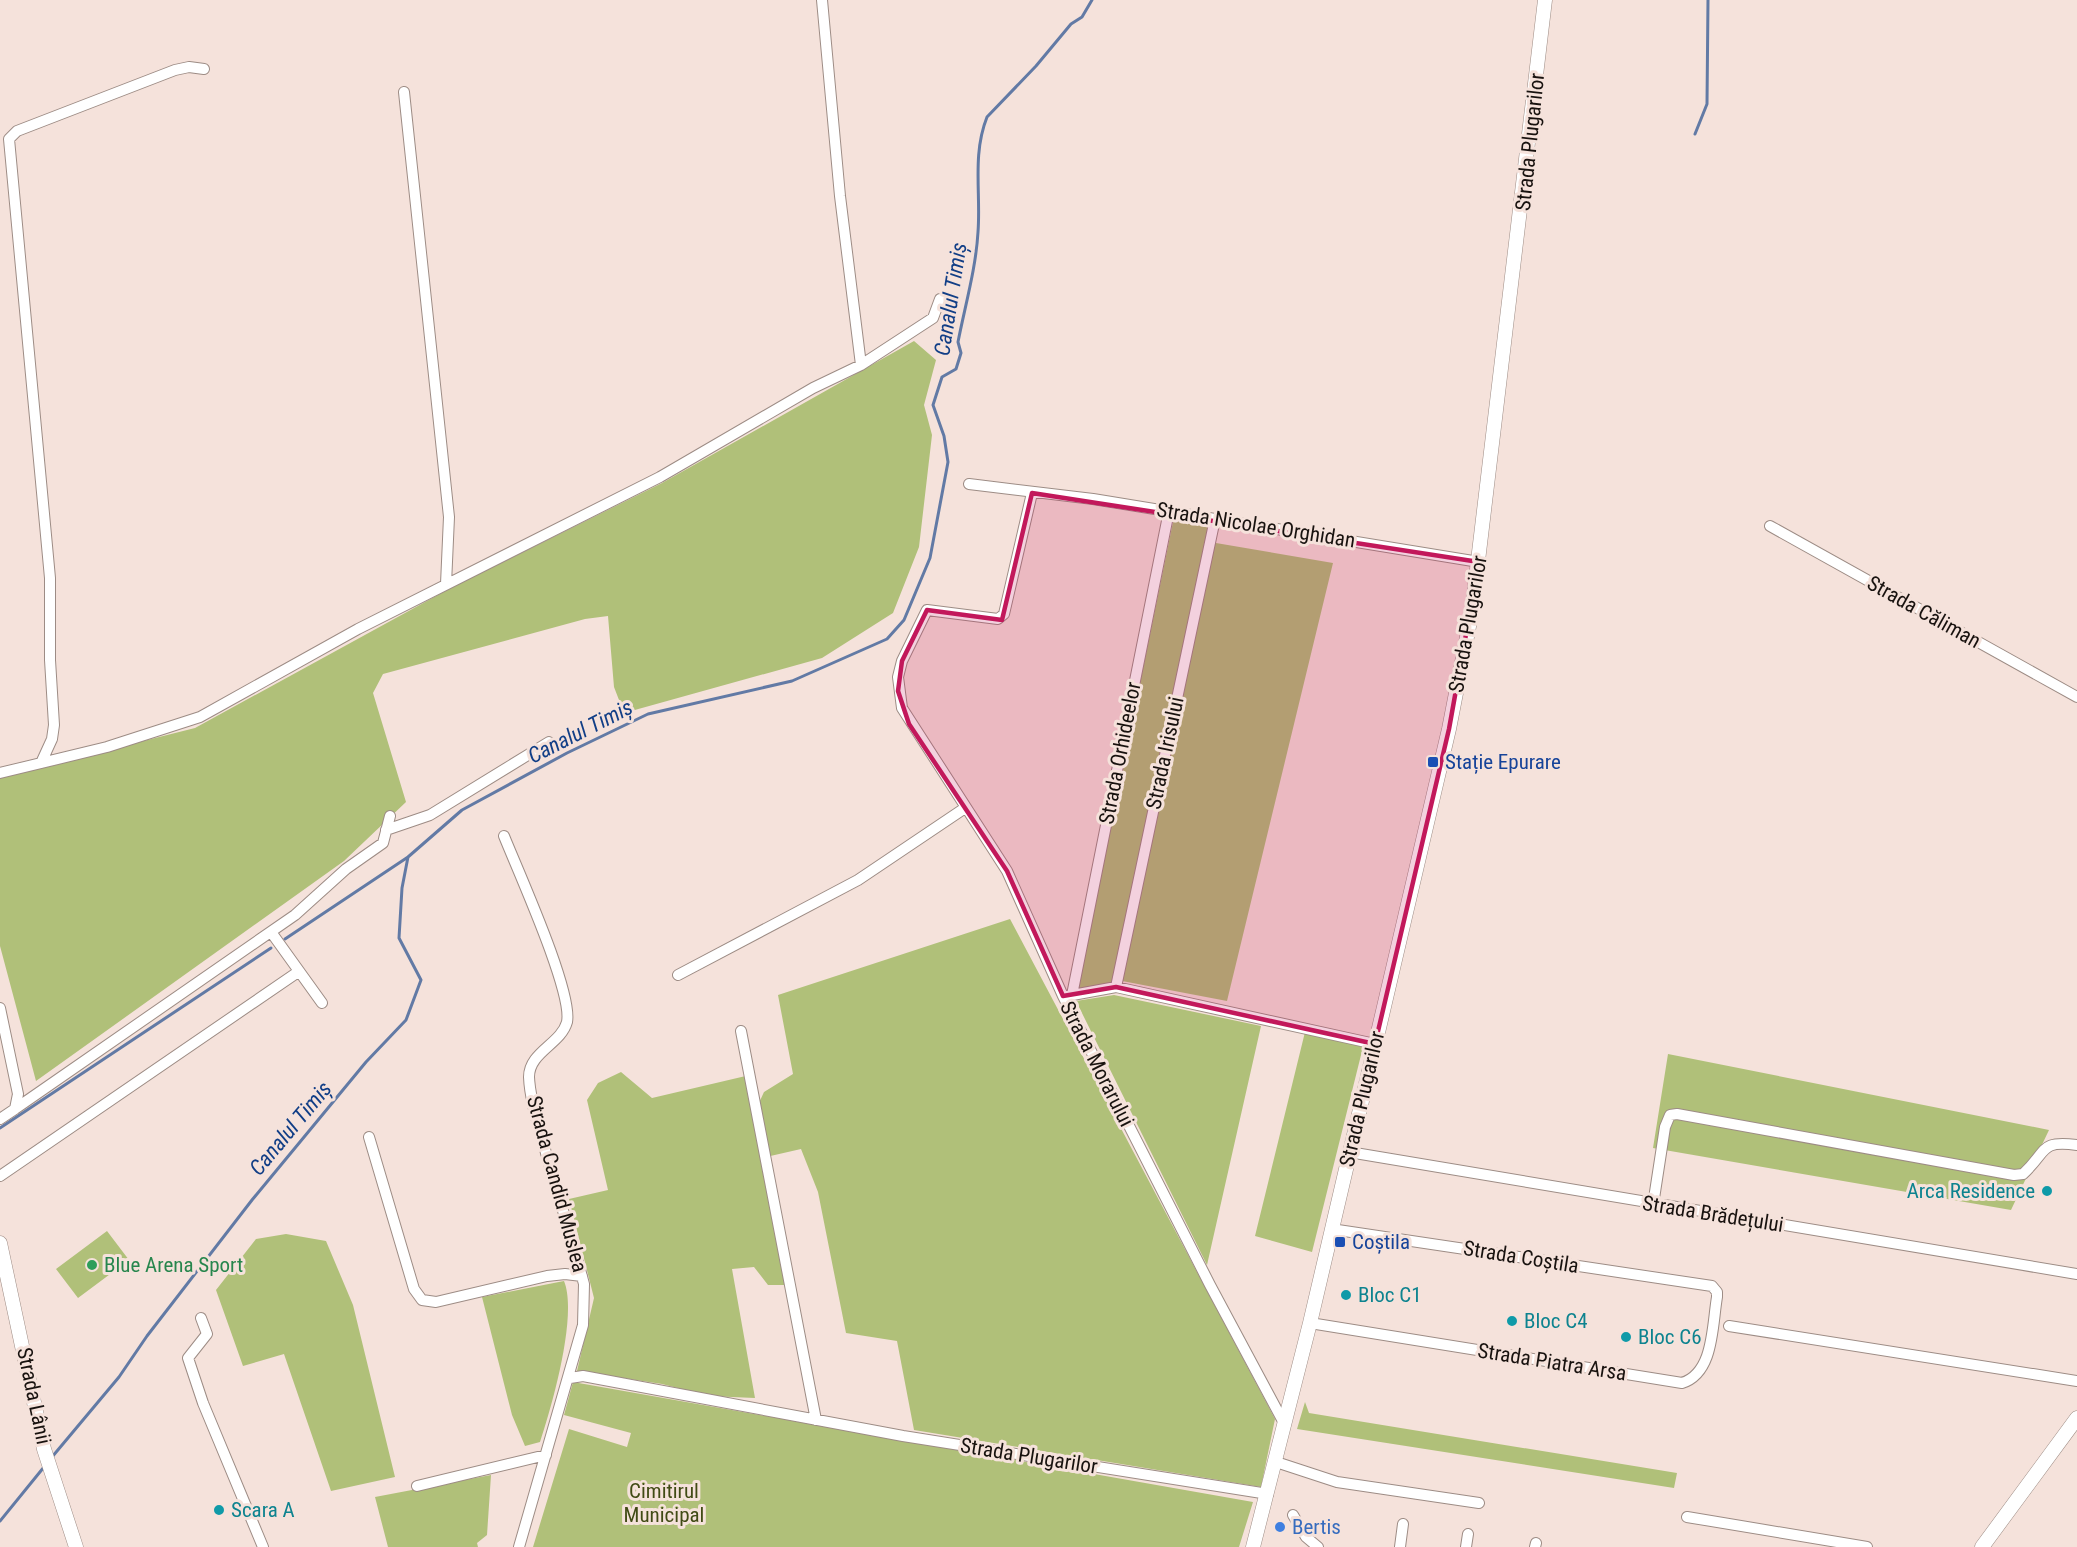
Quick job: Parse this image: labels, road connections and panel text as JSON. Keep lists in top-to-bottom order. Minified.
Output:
{"streets":{"street":["Strada Plugarilor","Strada Nicolae Orghidan","Strada Căliman","Strada Orhideelor","Strada Irisului","Strada Morarului","Strada Candid Muslea","Strada Brădețului","Strada Coștila","Strada Piatra Arsa","Strada Lânii"]},"crossings":[["Strada Plugarilor","Strada Nicolae Orghidan"],["Strada Plugarilor","Strada Morarului"],["Strada Plugarilor","Strada Candid Muslea"],["Strada Plugarilor","Strada Brădețului"],["Strada Plugarilor","Strada Coștila"],["Strada Plugarilor","Strada Piatra Arsa"],["Strada Nicolae Orghidan","Strada Orhideelor"],["Strada Nicolae Orghidan","Strada Irisului"],["Strada Nicolae Orghidan","Strada Morarului"],["Strada Orhideelor","Strada Morarului"],["Strada Coștila","Strada Piatra Arsa"]],"water":["Canalul Timiș"],"parks":["Cimitirul Municipal"],"places":{"transit":["Stație Epurare","Coștila"],"other":["Arca Residence","Blue Arena Sport","Bloc C1","Bloc C4","Bloc C6","Scara A","Bertis"]}}
